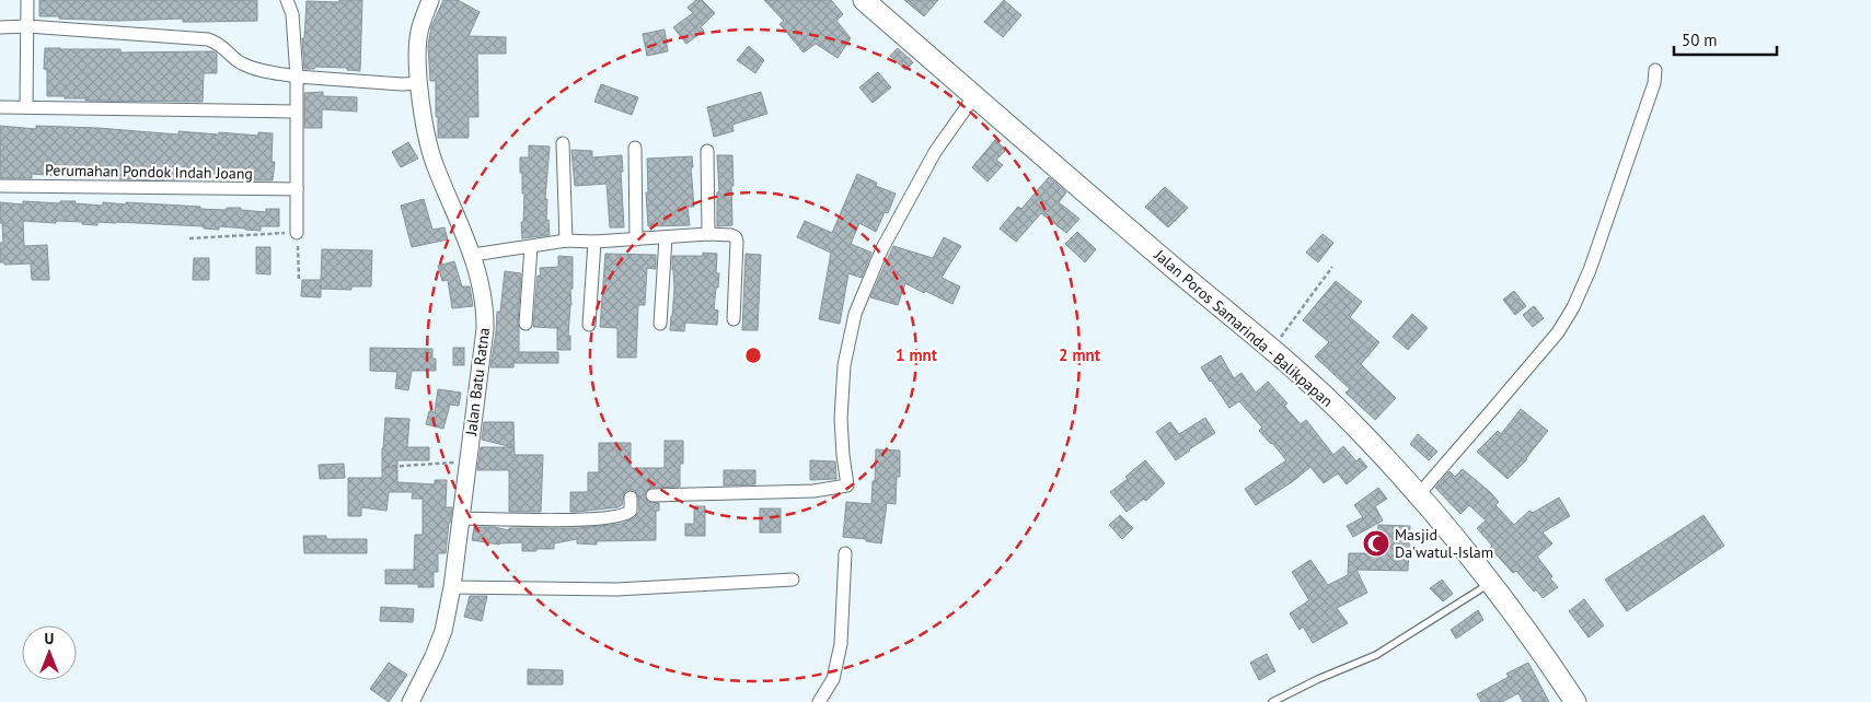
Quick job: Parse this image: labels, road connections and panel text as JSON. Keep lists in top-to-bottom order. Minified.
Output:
{"streets":{"highway":["Jalan Poros Samarinda - Balikpapan"],"street":["Perumahan Pondok Indah Joang","Jalan Batu Ratna"]},"places":{"mosque":["Masjid Da'watul-Islam"]},"scale_bar":"50 m","north":"top","rings":["1 mnt","2 mnt"]}
